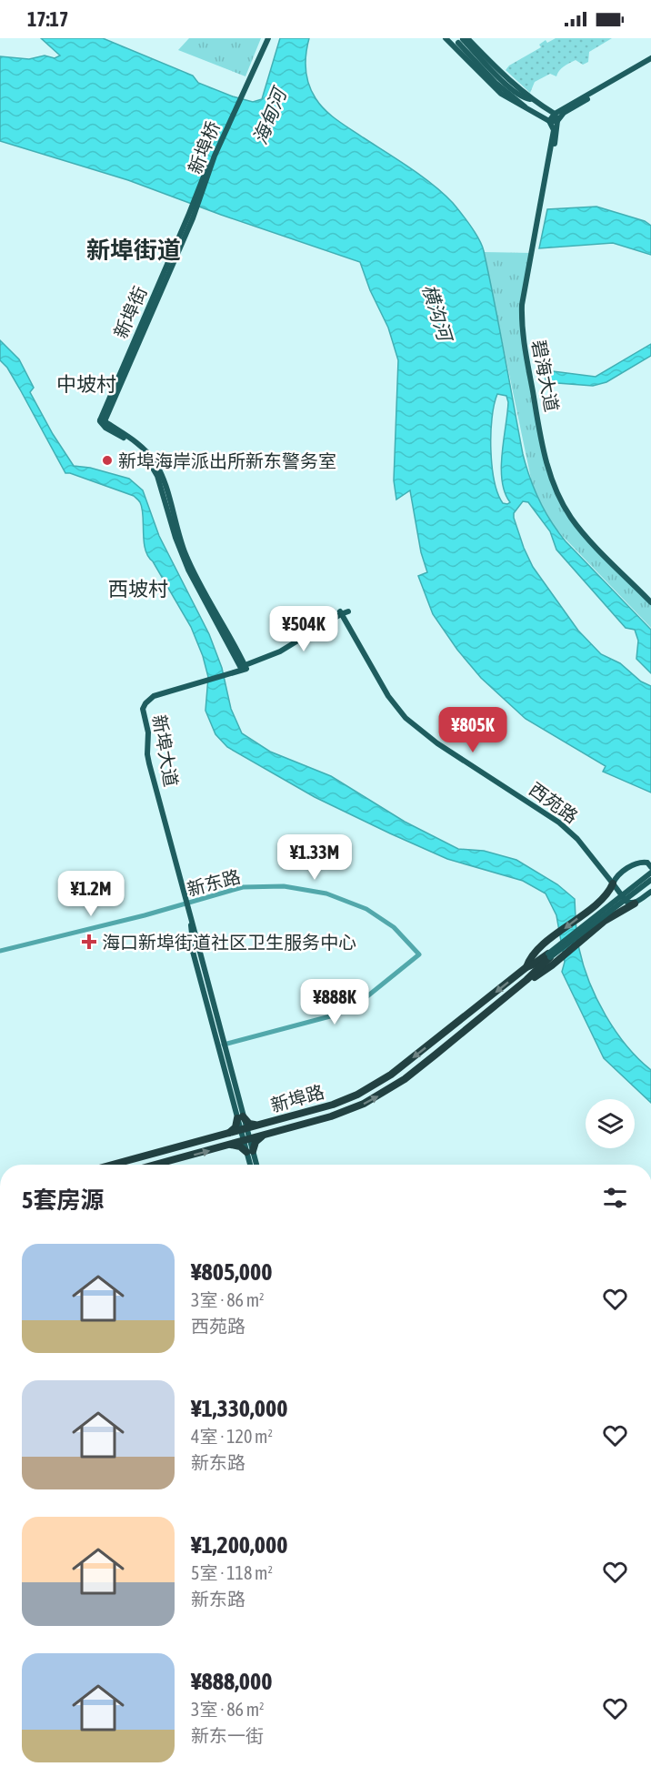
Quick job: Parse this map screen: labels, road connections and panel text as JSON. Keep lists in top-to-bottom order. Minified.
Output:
{"streets":{"highway":["新埠路"],"main road":["新埠桥","新埠街","碧海大道","新埠大道","西苑路"],"street":["新东路"]},"crossings":[["新埠桥","新埠街"],["新埠街","新埠大道"],["新埠大道","西苑路"],["新埠大道","新东路"],["新埠大道","新埠路"]],"districts":["新埠街道","中坡村","西坡村"],"water":["海甸河","横沟河"],"places":{"other":["新埠海岸派出所新东警务室"],"health":["海口新埠街道社区卫生服务中心"]},"page":{"status":"17:17","price":["¥504K","¥805K","¥1.33M","¥1.2M","¥888K"],"heading":"5套房源","list":[{"name":"¥805,000","note":"3室 · 86 m² · 西苑路"},{"name":"¥1,330,000","note":"4室 · 120 m² · 新东路"},{"name":"¥1,200,000","note":"5室 · 118 m² · 新东路"},{"name":"¥888,000","note":"3室 · 86 m² · 新东一街"}]}}
